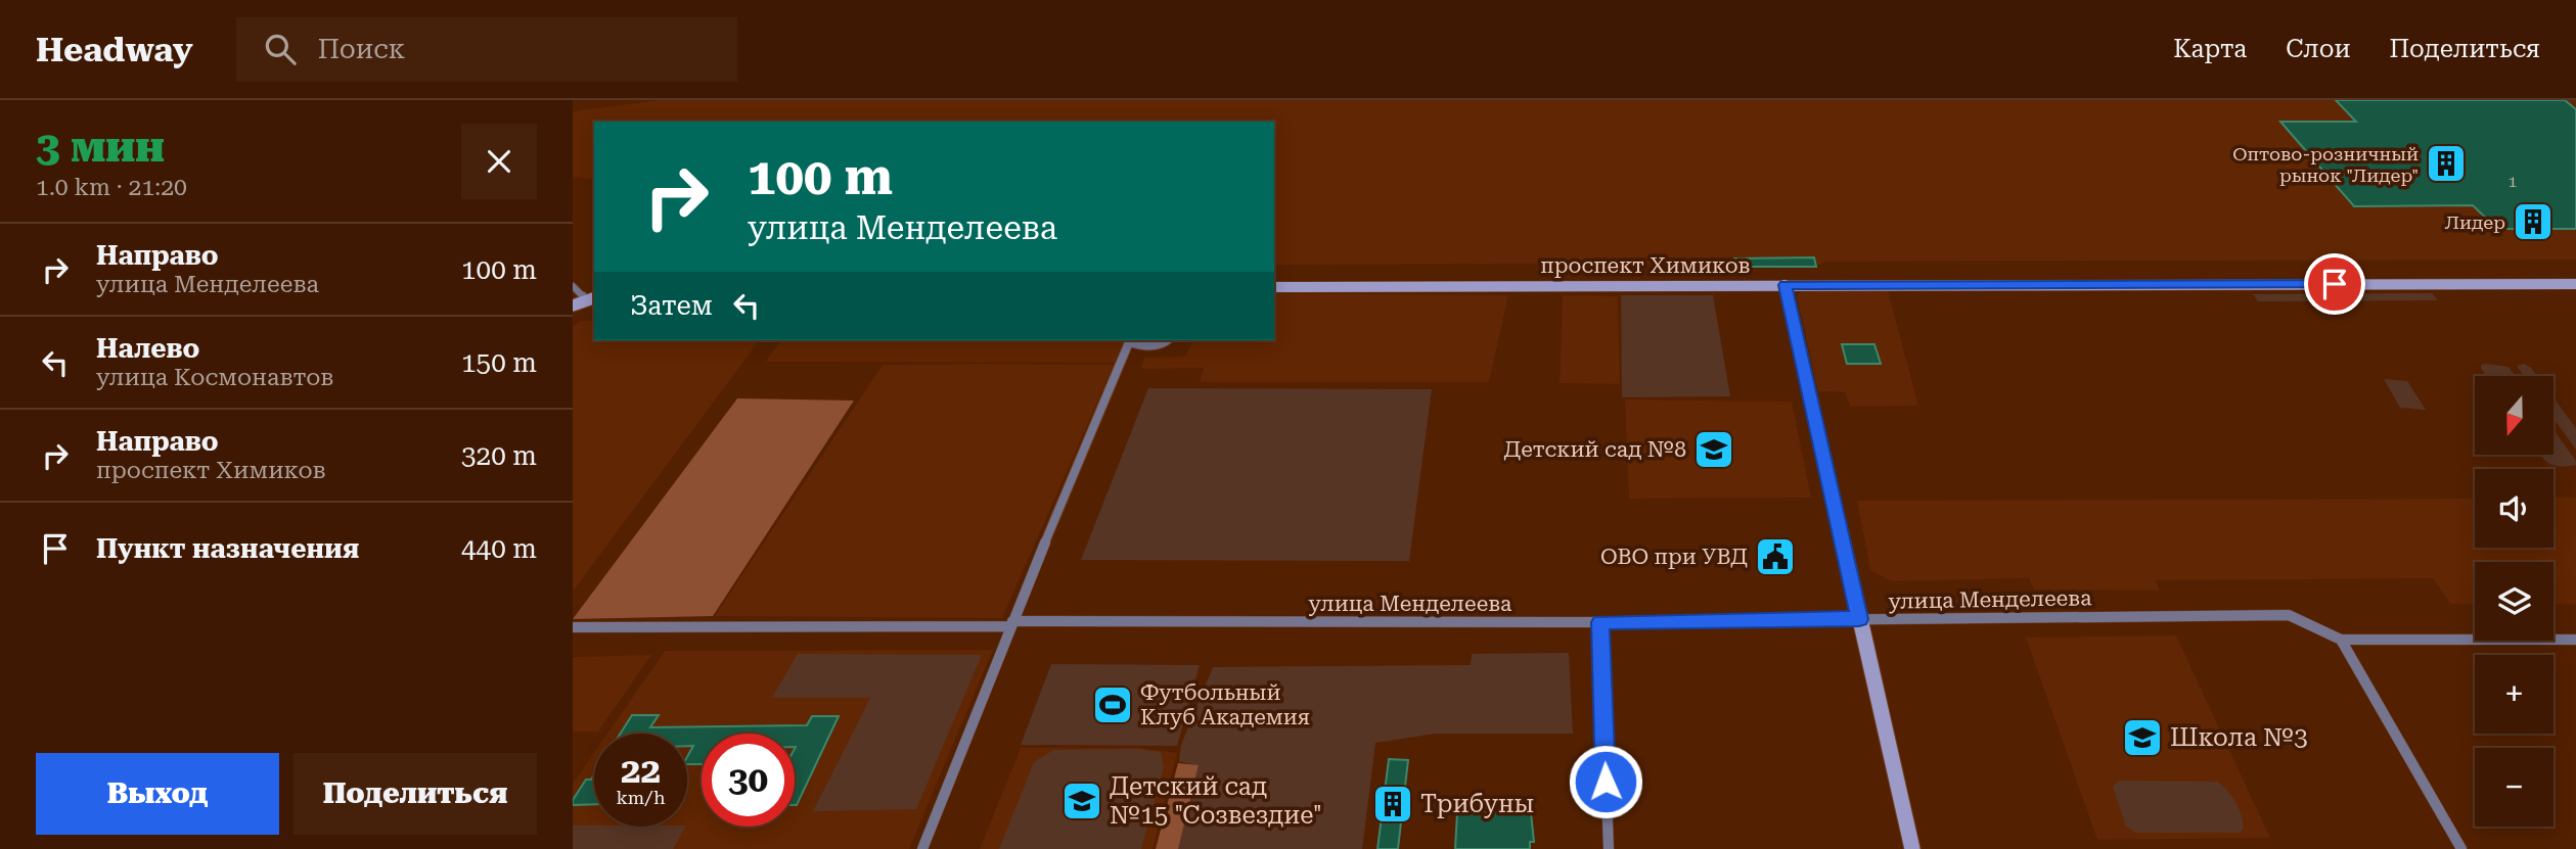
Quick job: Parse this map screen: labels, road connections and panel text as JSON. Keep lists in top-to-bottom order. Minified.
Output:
{"streets":{"main road":["проспект Химиков"],"street":["улица Менделеева"]},"places":{"building":["Оптово-розничный рынок \"Лидер\"","Лидер","Трибуны"],"school or university":["Детский сад №8","Школа №3","Детский сад №15 \"Созвездие\""],"public building":["ОВО при УВД"],"sports":["Футбольный Клуб Академия"]},"house_numbers":["1"],"north":"bottom","page":{"header":"Headway","search":"Поиск","nav":["Карта","Слои","Поделиться"],"heading":["3 мин","1.0 km · 21:20"],"turn":["100 m","улица Менделеева"],"list":[{"name":"Направо","note":"улица Менделеева","value":"100 m"},{"name":"Налево","note":"улица Космонавтов","value":"150 m"},{"name":"Направо","note":"проспект Химиков","value":"320 m"},{"name":"Пункт назначения","value":"440 m"}],"then":"Затем","map_buttons":["+","−"],"speed":"22 km/h","limit":"30","buttons":["Выход","Поделиться"]}}
